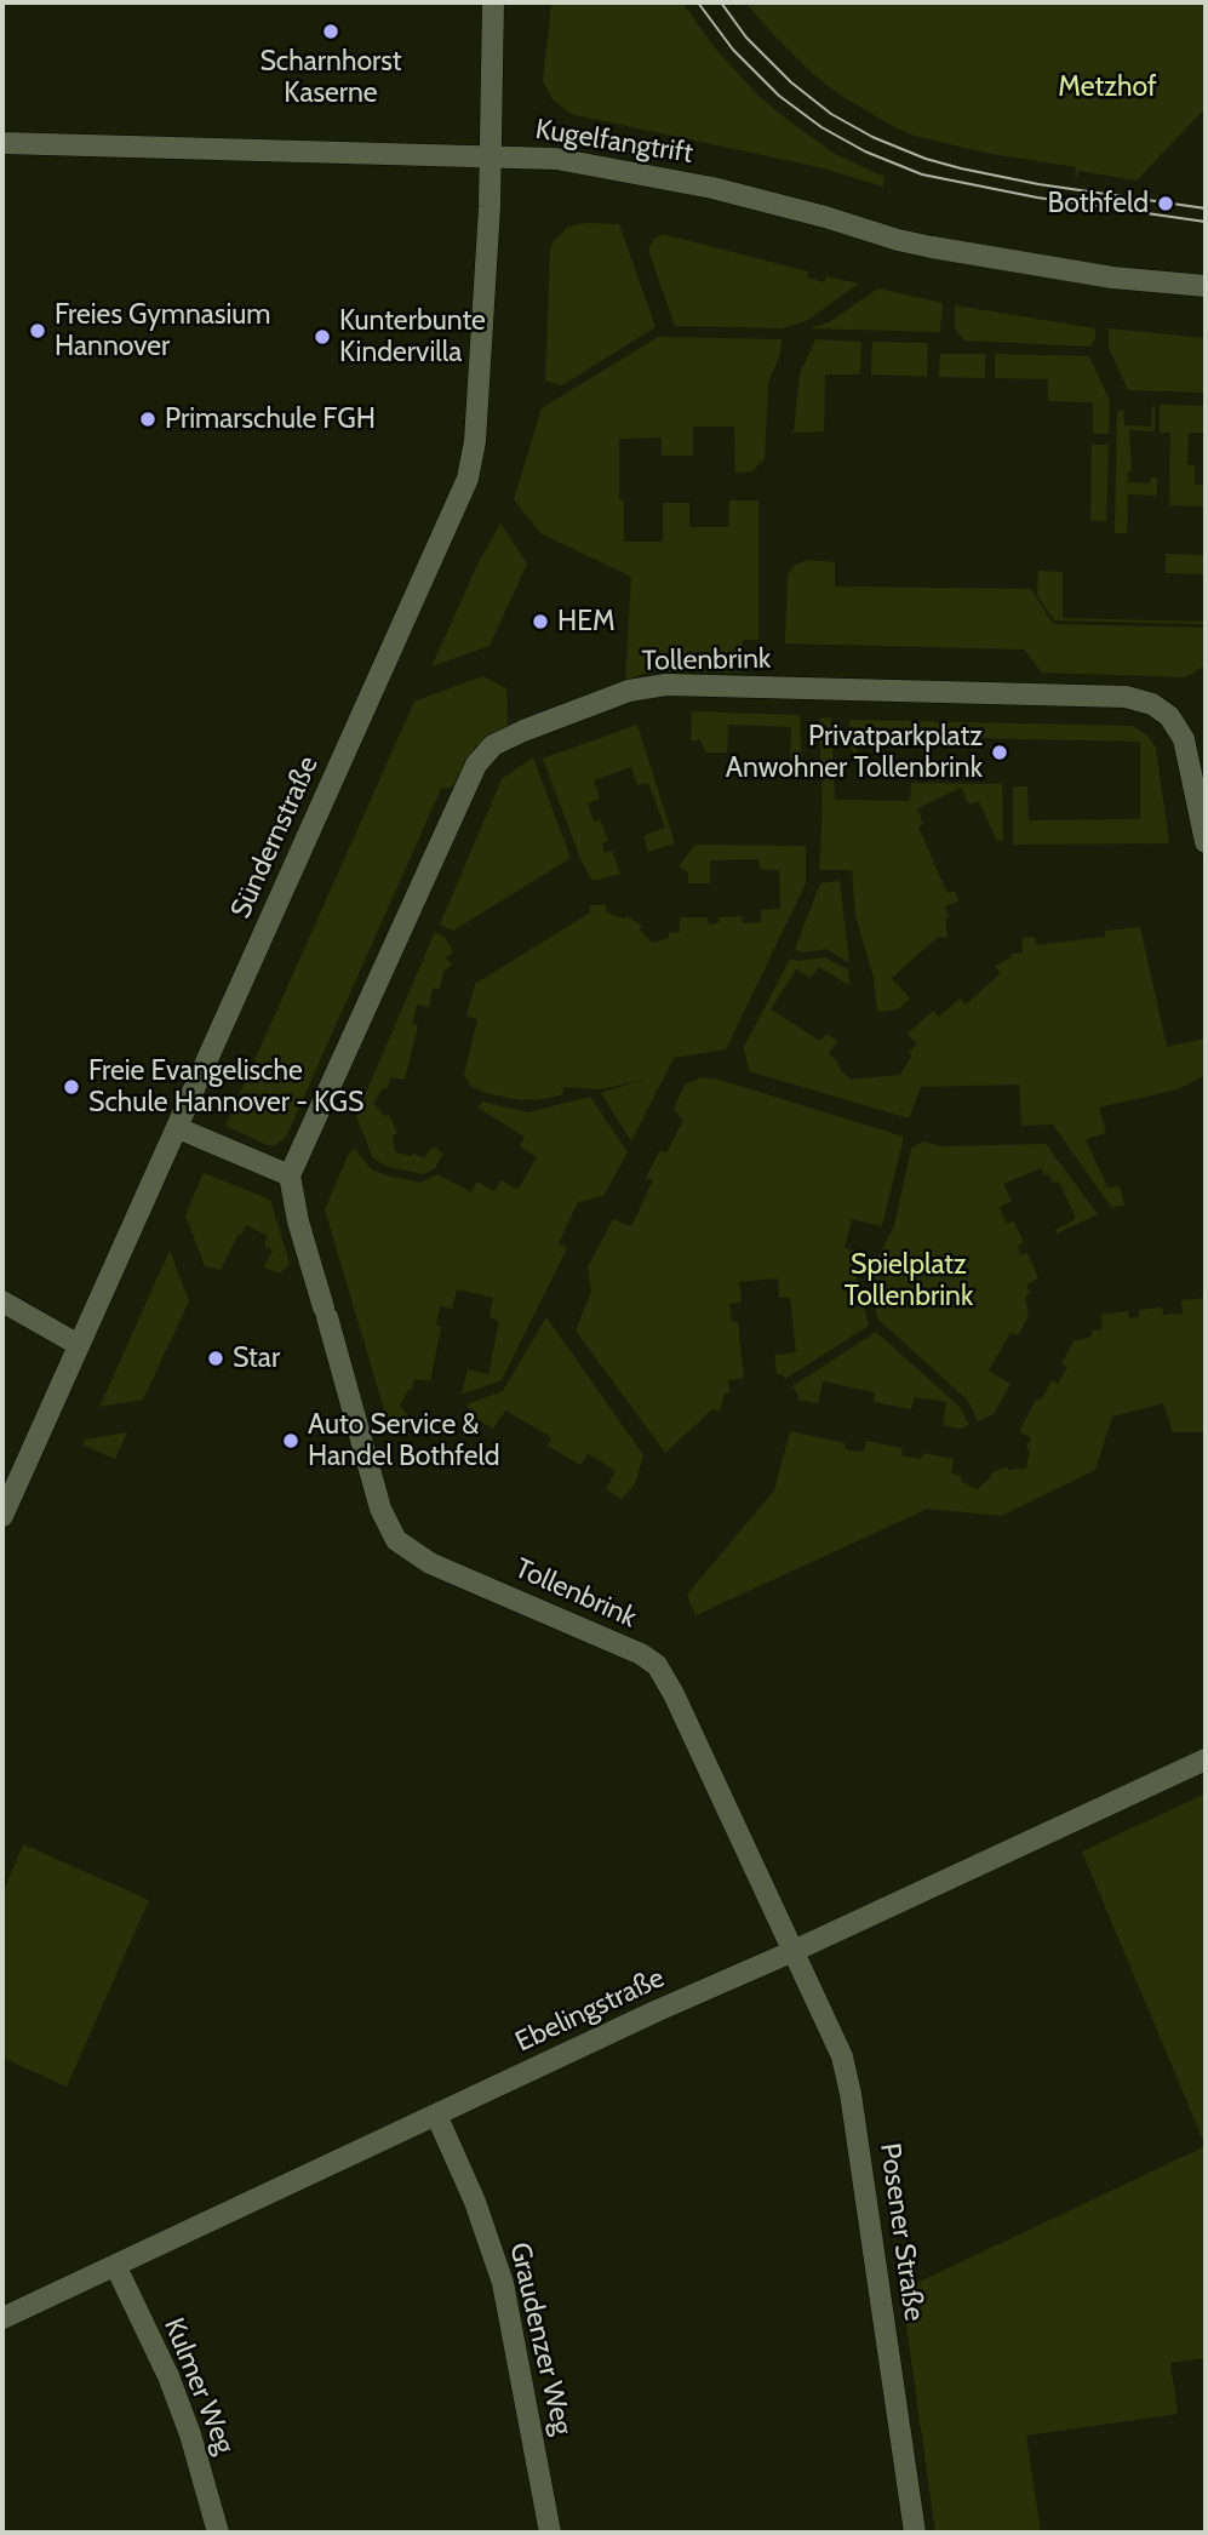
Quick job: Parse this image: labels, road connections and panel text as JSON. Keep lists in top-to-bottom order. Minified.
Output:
{"streets":{"street":["Kugelfangtrift","Tollenbrink","Sündernstraße","Ebelingstraße","Posener Straße","Graudenzer Weg","Kulmer Weg"]},"crossings":[["Kugelfangtrift","Sündernstraße"],["Tollenbrink","Ebelingstraße"],["Tollenbrink","Posener Straße"],["Ebelingstraße","Posener Straße"],["Ebelingstraße","Graudenzer Weg"],["Ebelingstraße","Kulmer Weg"]],"parks":["Metzhof","Spielplatz Tollenbrink"],"places":["Scharnhorst Kaserne","Bothfeld","Freies Gymnasium Hannover","Kunterbunte Kindervilla","Primarschule FGH","HEM","Privatparkplatz Anwohner Tollenbrink","Freie Evangelische Schule Hannover - KGS","Star","Auto Service & Handel Bothfeld"]}
